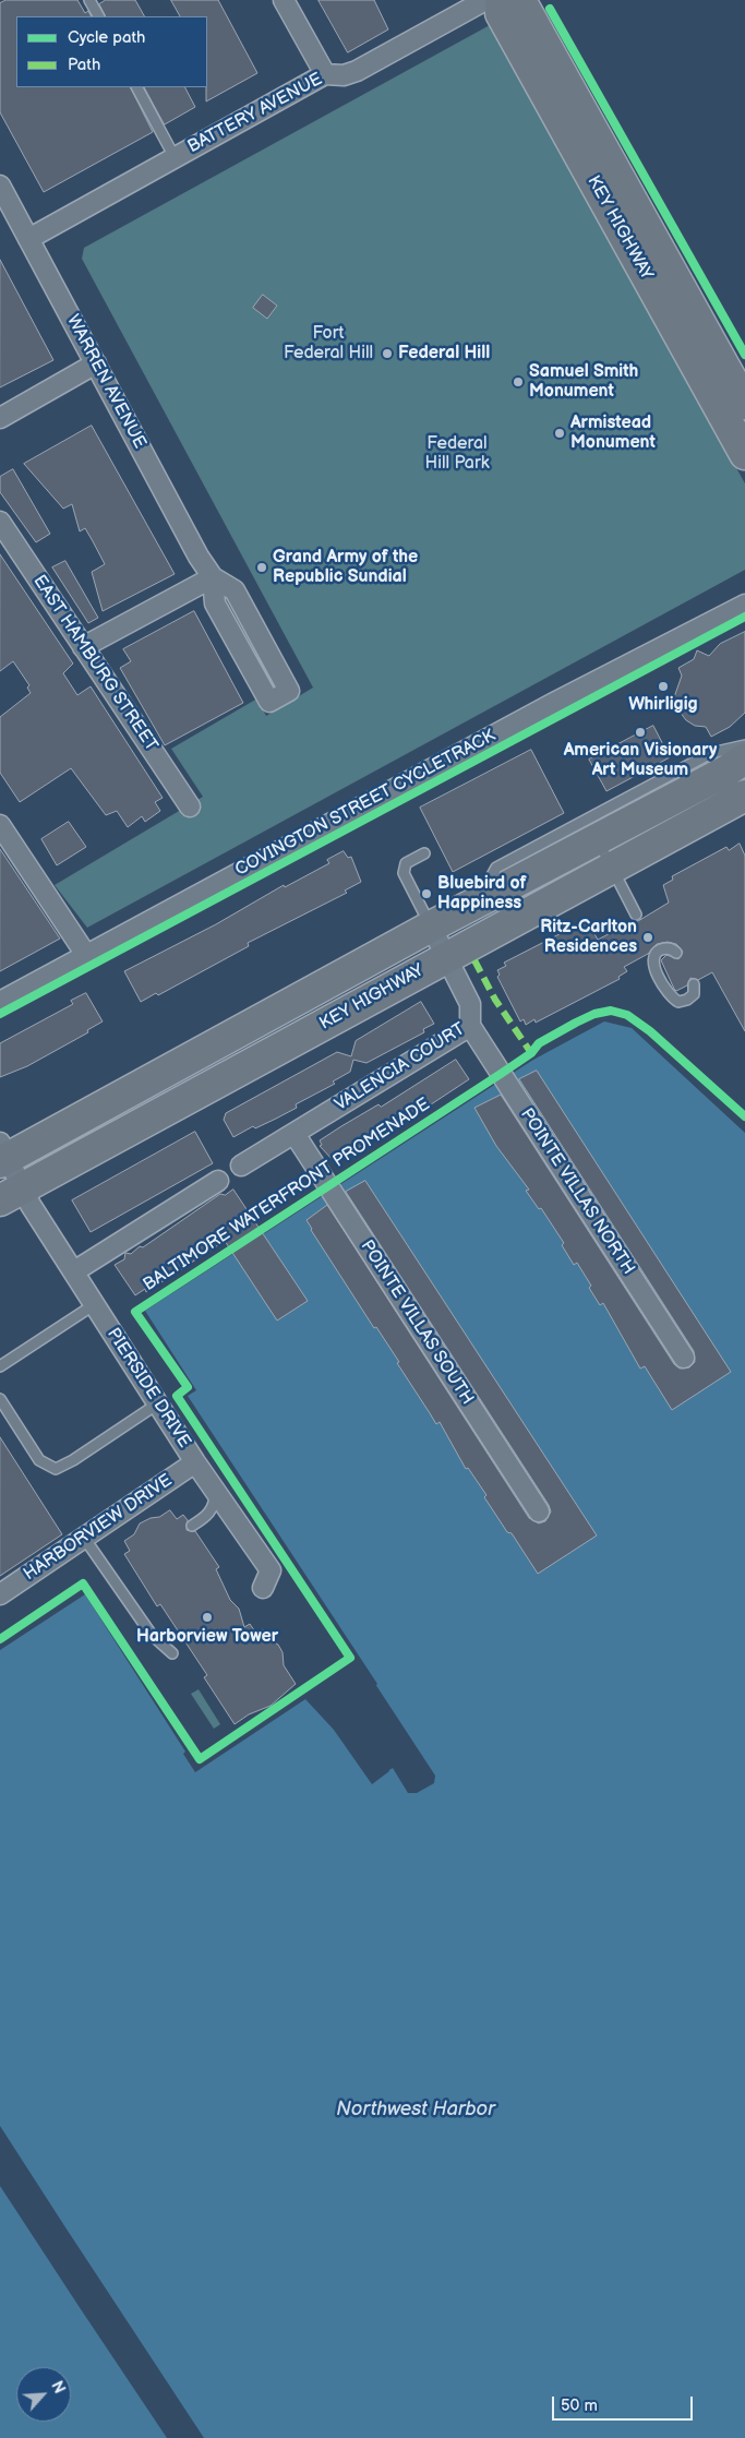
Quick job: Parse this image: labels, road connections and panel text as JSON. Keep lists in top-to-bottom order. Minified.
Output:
{"streets":{"main road":["KEY HIGHWAY"],"street":["BATTERY AVENUE","WARREN AVENUE","EAST HAMBURG STREET","VALENCIA COURT","POINTE VILLAS NORTH","POINTE VILLAS SOUTH","PIERSIDE DRIVE","HARBORVIEW DRIVE"],"cycle path":["COVINGTON STREET CYCLETRACK","BALTIMORE WATERFRONT PROMENADE"]},"crossings":[["BATTERY AVENUE","WARREN AVENUE"],["KEY HIGHWAY","VALENCIA COURT"],["KEY HIGHWAY","PIERSIDE DRIVE"],["VALENCIA COURT","POINTE VILLAS NORTH"],["VALENCIA COURT","POINTE VILLAS SOUTH"],["PIERSIDE DRIVE","HARBORVIEW DRIVE"]],"water":["Northwest Harbor"],"parks":["Fort Federal Hill","Federal Hill Park"],"places":["Federal Hill","Samuel Smith Monument","Armistead Monument","Grand Army of the Republic Sundial","Whirligig","American Visionary Art Museum","Bluebird of Happiness","Ritz-Carlton Residences","Harborview Tower"],"legend":["Cycle path","Path"],"scale_bar":"50 m","north":"top right"}
